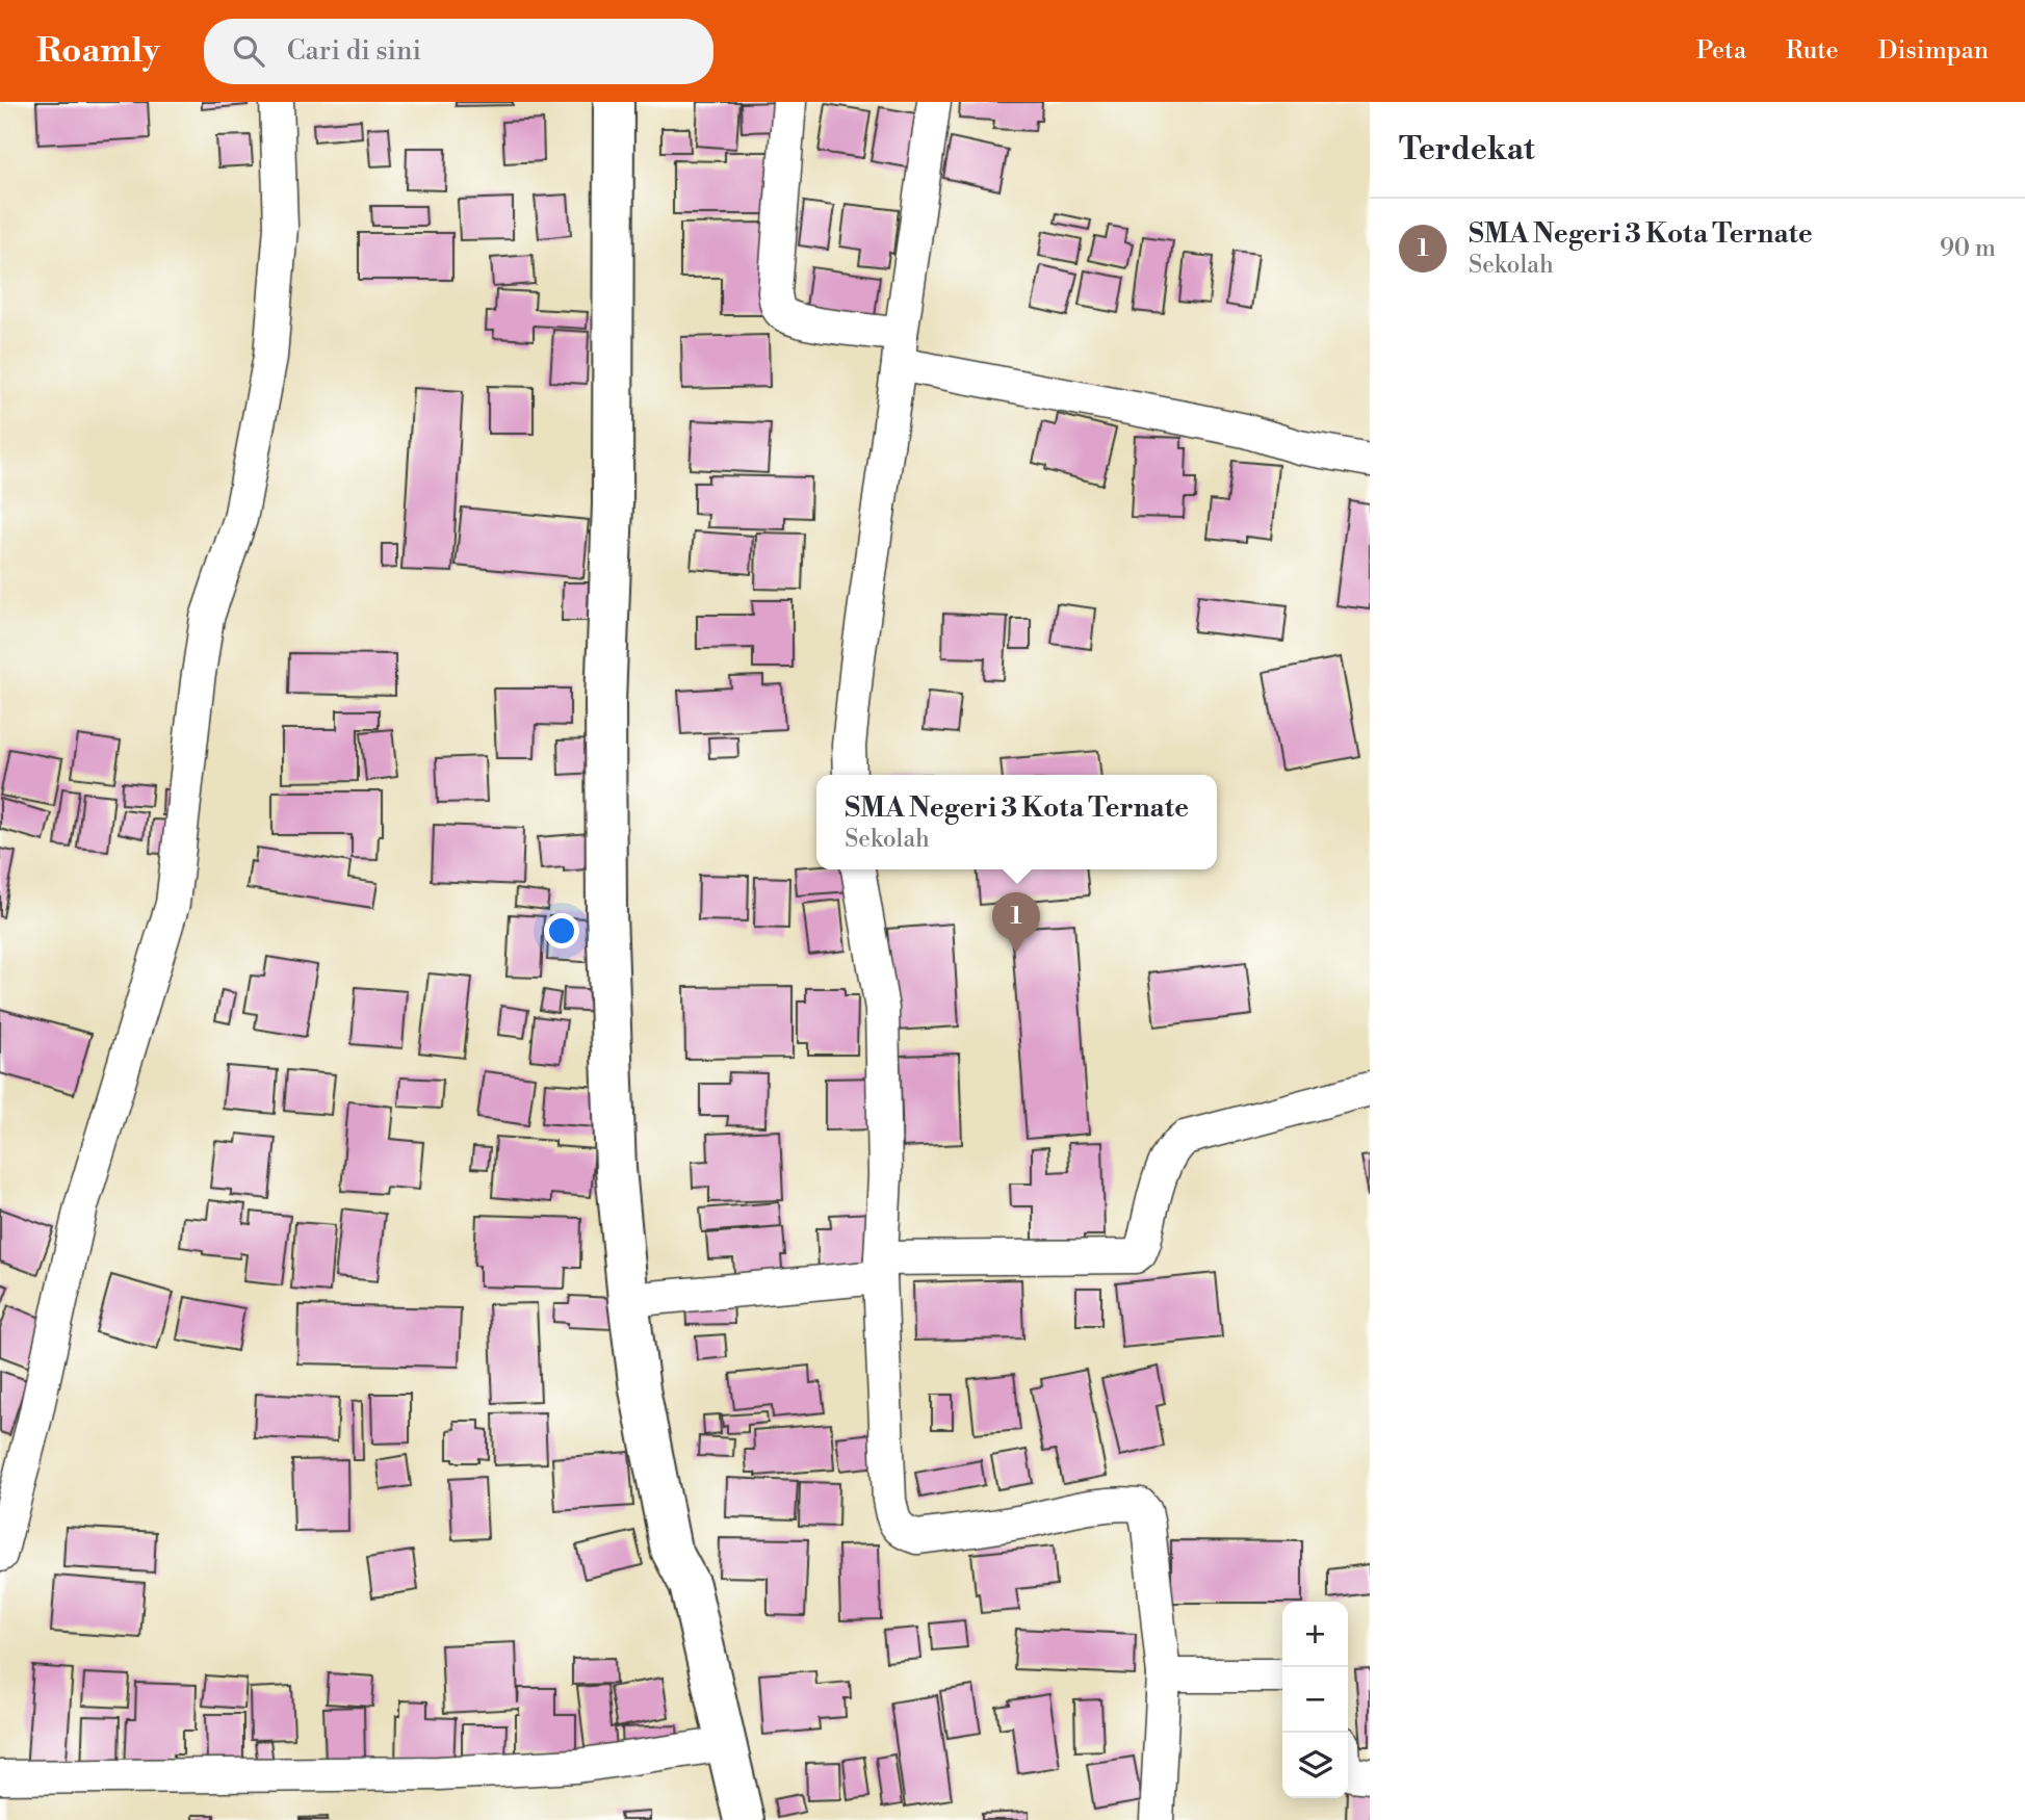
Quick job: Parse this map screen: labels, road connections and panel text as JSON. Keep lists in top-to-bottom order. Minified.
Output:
{"page":{"header":"Roamly","search":"Cari di sini","nav":["Peta","Rute","Disimpan"],"heading":"Terdekat","list":[{"mark":"1","name":"SMA Negeri 3 Kota Ternate","note":"Sekolah","value":"90 m"}],"popup":["SMA Negeri 3 Kota Ternate","Sekolah"],"pins":"1","map_buttons":["+","−"]}}
